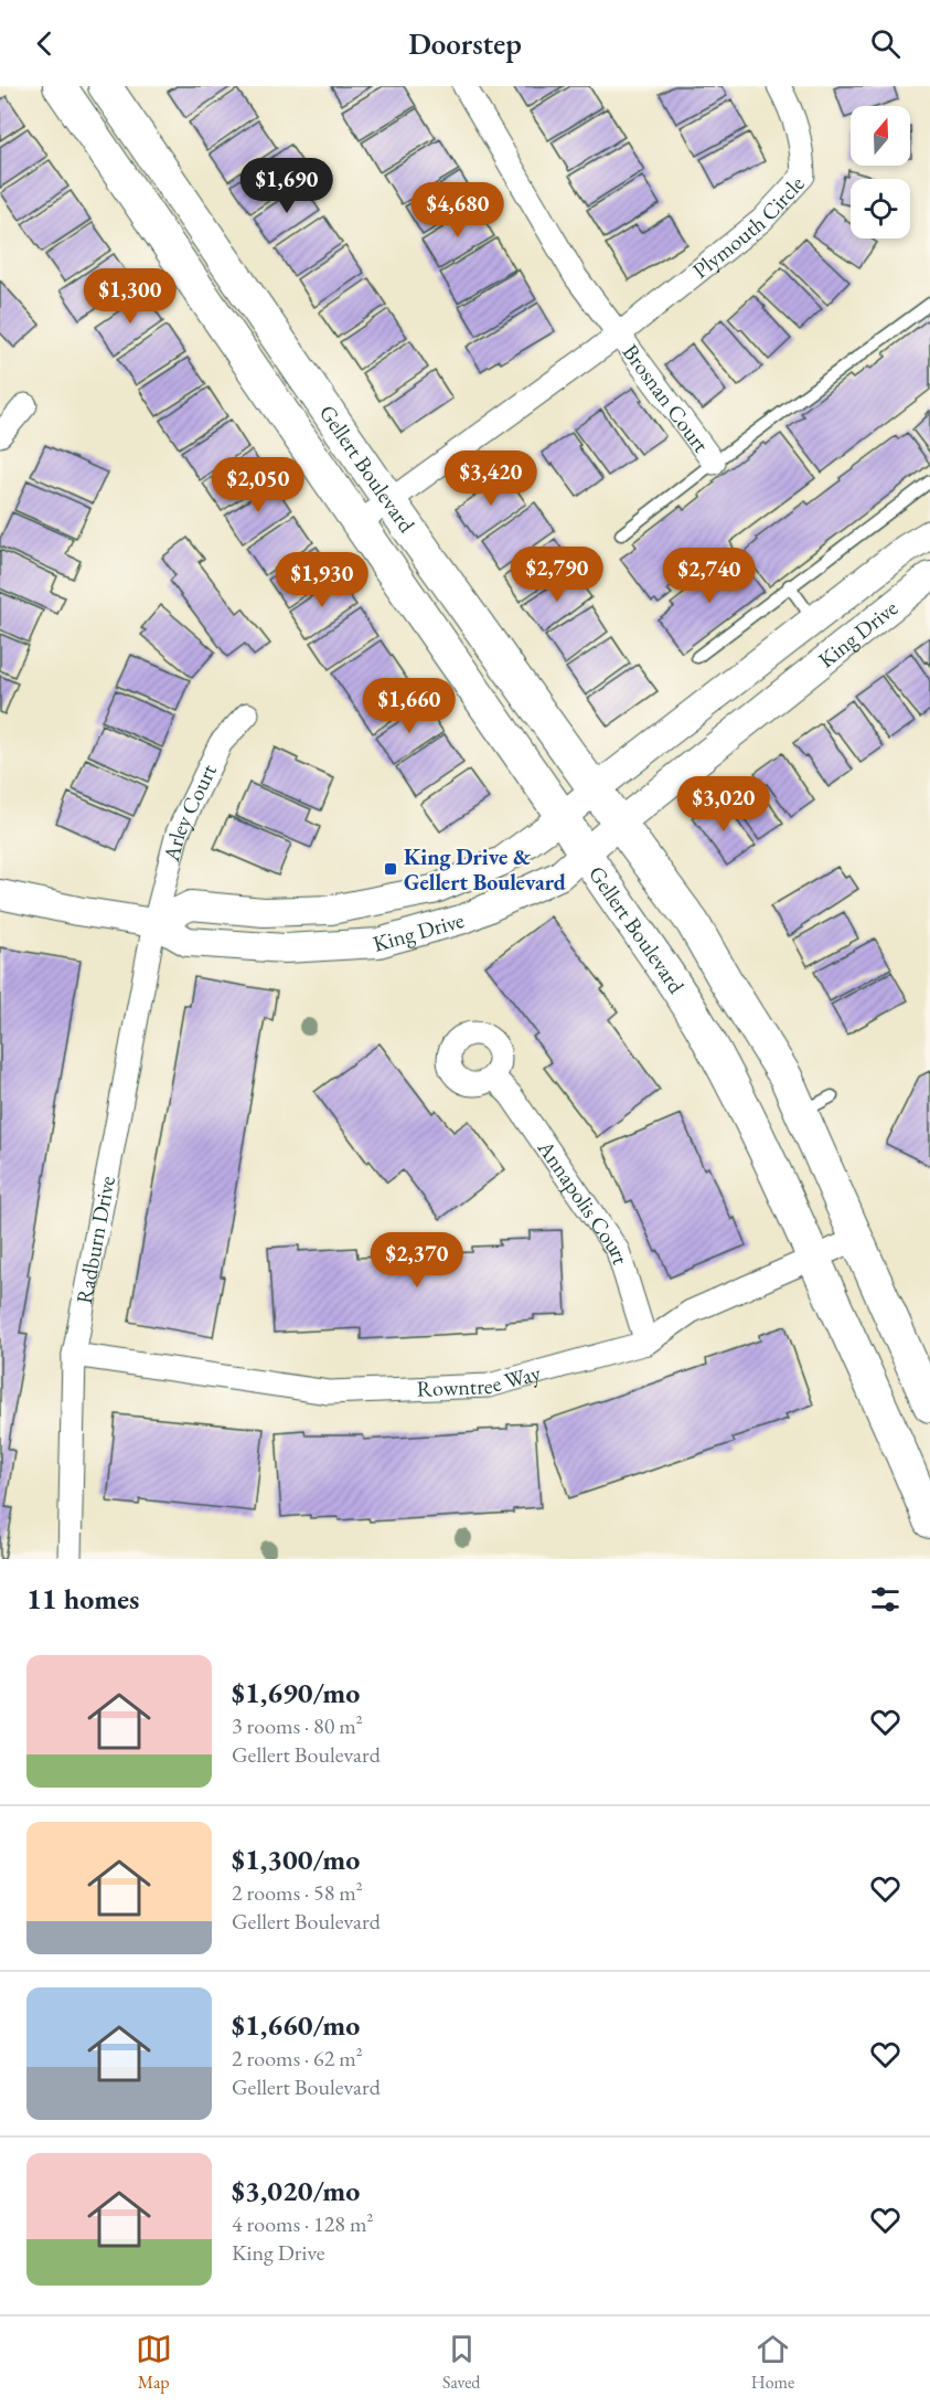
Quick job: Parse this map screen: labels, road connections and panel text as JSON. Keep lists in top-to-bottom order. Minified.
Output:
{"streets":{"main road":["Gellert Boulevard"],"street":["Plymouth Circle","Brosnan Court","King Drive","Arley Court","Annapolis Court","Radburn Drive","Rowntree Way"]},"crossings":[["Plymouth Circle","Brosnan Court"],["Plymouth Circle","Gellert Boulevard"],["Gellert Boulevard","King Drive"],["Gellert Boulevard","Rowntree Way"],["King Drive","Arley Court"],["King Drive","Radburn Drive"],["Arley Court","Radburn Drive"],["Annapolis Court","Rowntree Way"],["Radburn Drive","Rowntree Way"]],"places":{"transit":["King Drive & Gellert Boulevard"]},"north":"top","page":{"header":"Doorstep","price":["$1,690","$4,680","$1,300","$3,420","$2,050","$2,790","$2,740","$1,930","$1,660","$3,020","$2,370"],"heading":"11 homes","list":[{"name":"$1,690/mo","note":"3 rooms · 80 m² · Gellert Boulevard"},{"name":"$1,300/mo","note":"2 rooms · 58 m² · Gellert Boulevard"},{"name":"$1,660/mo","note":"2 rooms · 62 m² · Gellert Boulevard"},{"name":"$3,020/mo","note":"4 rooms · 128 m² · King Drive"}],"tabs":["Map","Saved","Home"]}}
